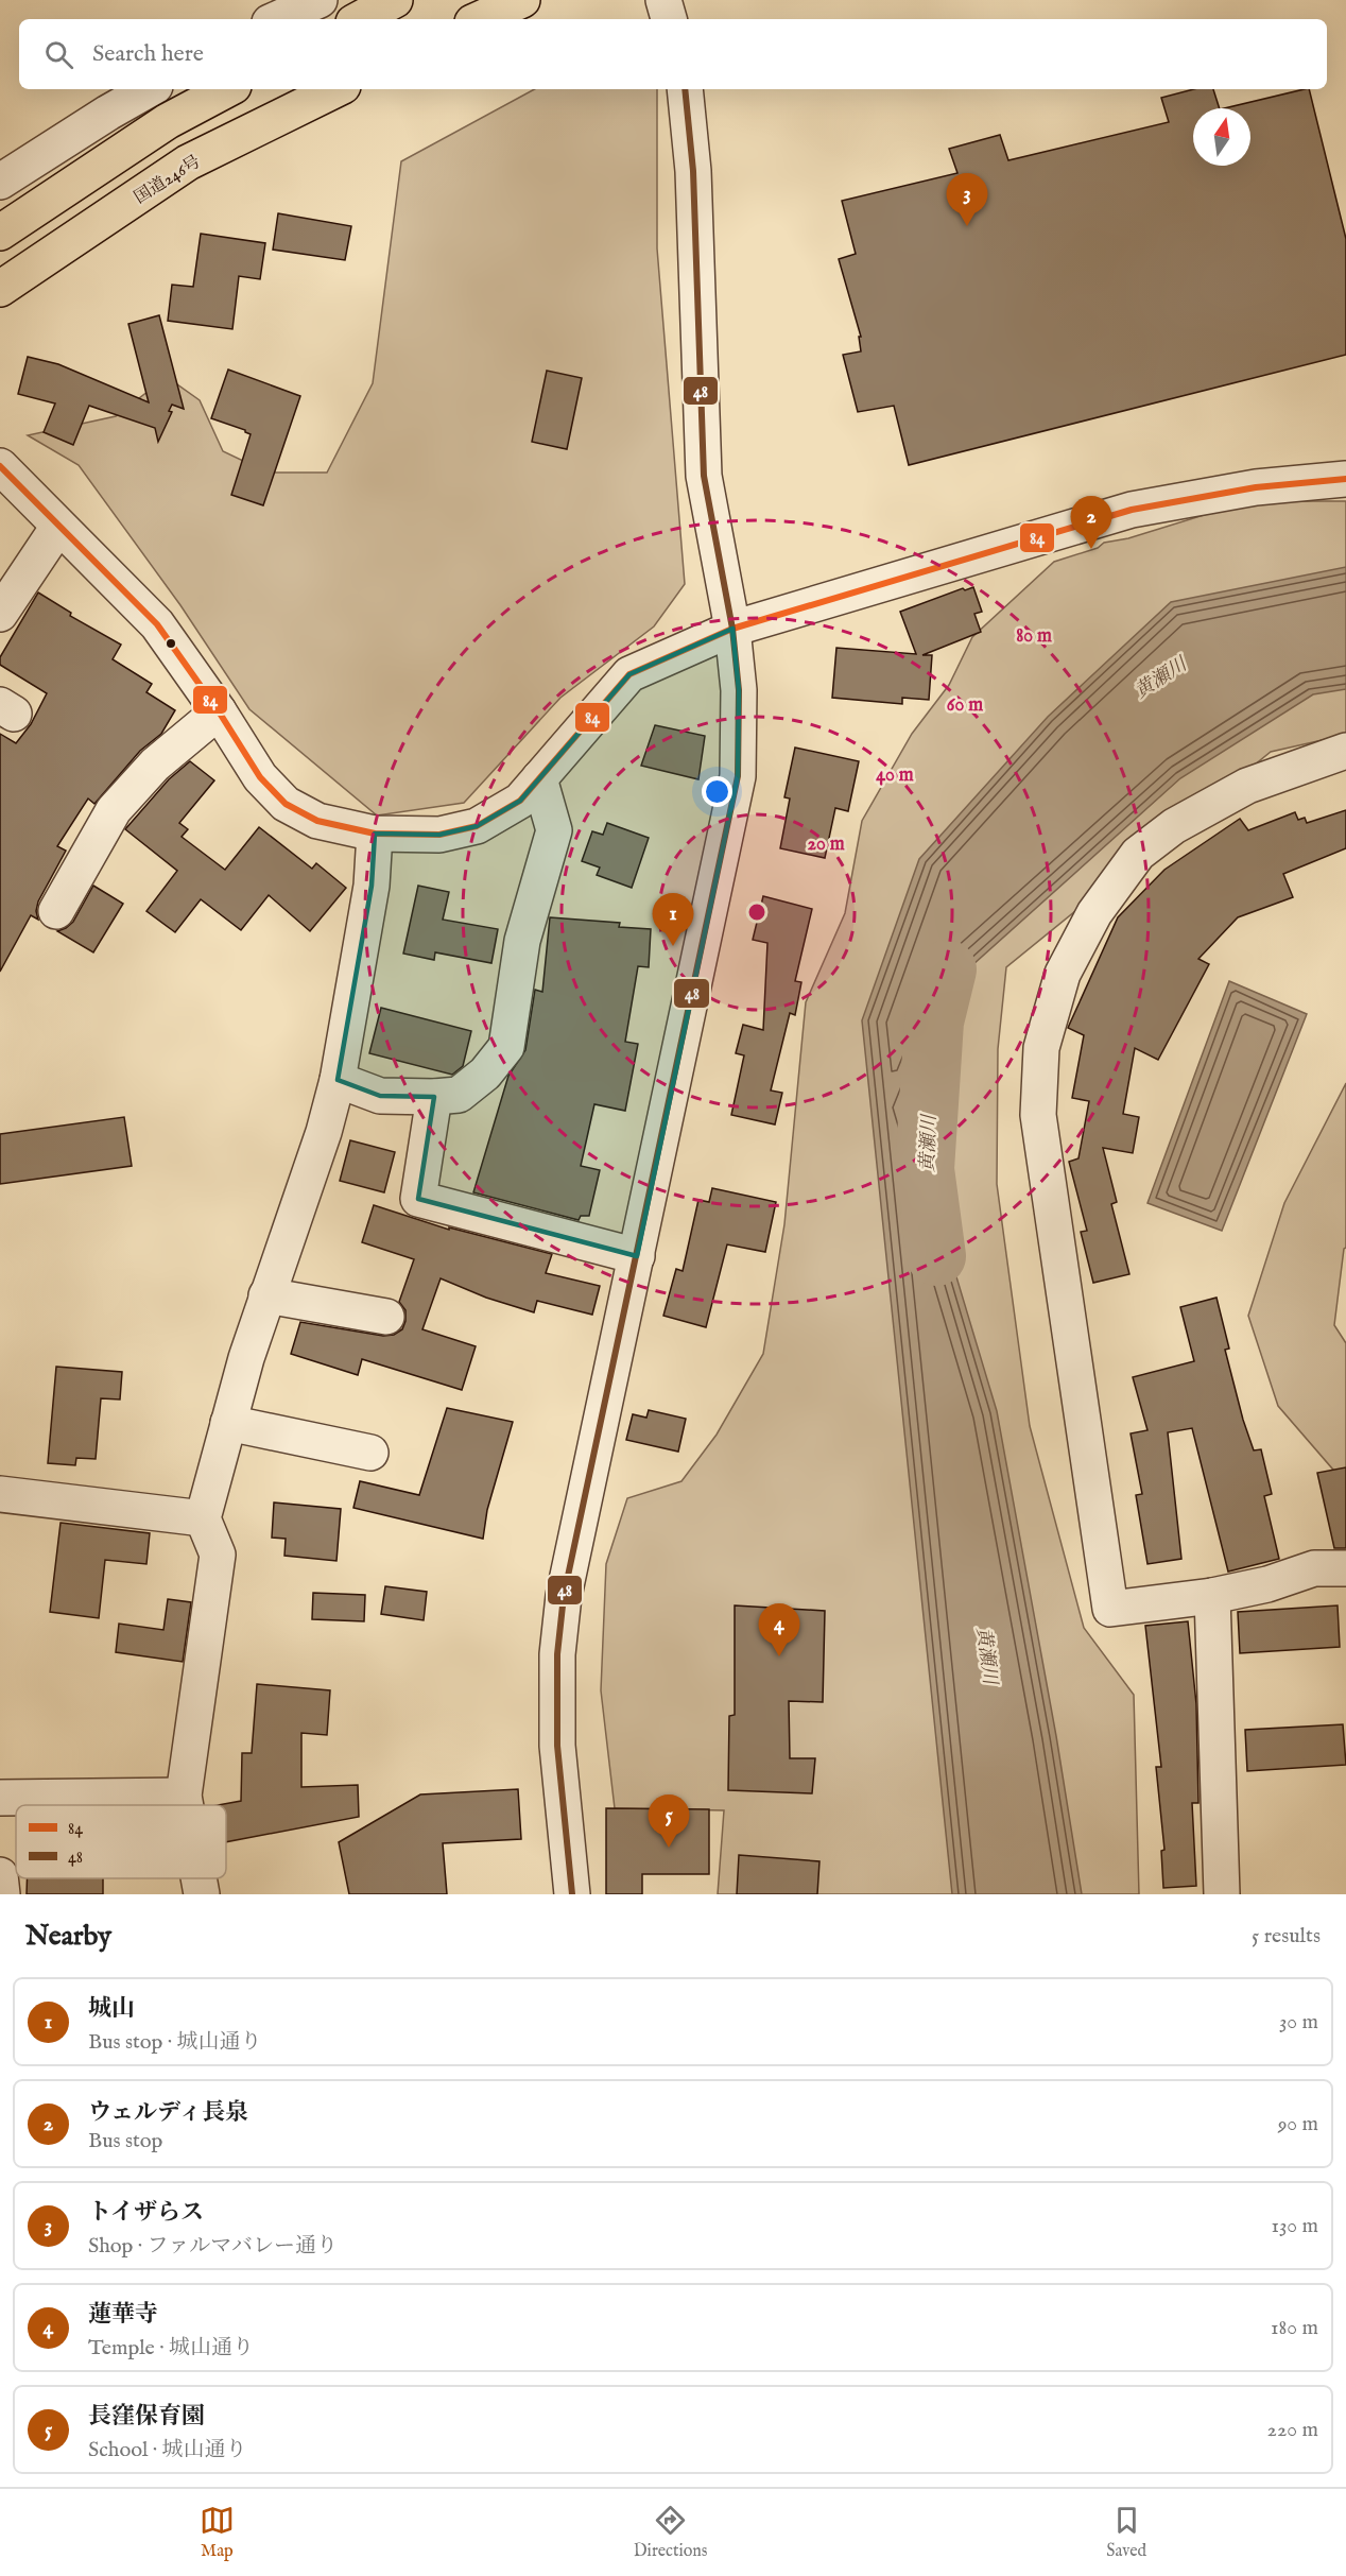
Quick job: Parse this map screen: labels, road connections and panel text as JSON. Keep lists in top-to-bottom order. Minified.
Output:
{"streets":{"highway":["国道246号"]},"water":["黄瀬川"],"lines":["transit line 48","transit line 84"],"legend":["84","48"],"north":"top","page":{"search":"Search here","pins":["3","2","1","4","5"],"heading":["Nearby","5 results"],"list":[{"mark":"1","name":"城山","note":"Bus stop · 城山通り","value":"30 m"},{"mark":"2","name":"ウェルディ長泉","note":"Bus stop","value":"90 m"},{"mark":"3","name":"トイザらス","note":"Shop · ファルマバレー通り","value":"130 m"},{"mark":"4","name":"蓮華寺","note":"Temple · 城山通り","value":"180 m"},{"mark":"5","name":"長窪保育園","note":"School · 城山通り","value":"220 m"}],"nav":["Map","Directions","Saved"]},"rings":["80 m","60 m","40 m","20 m"]}
